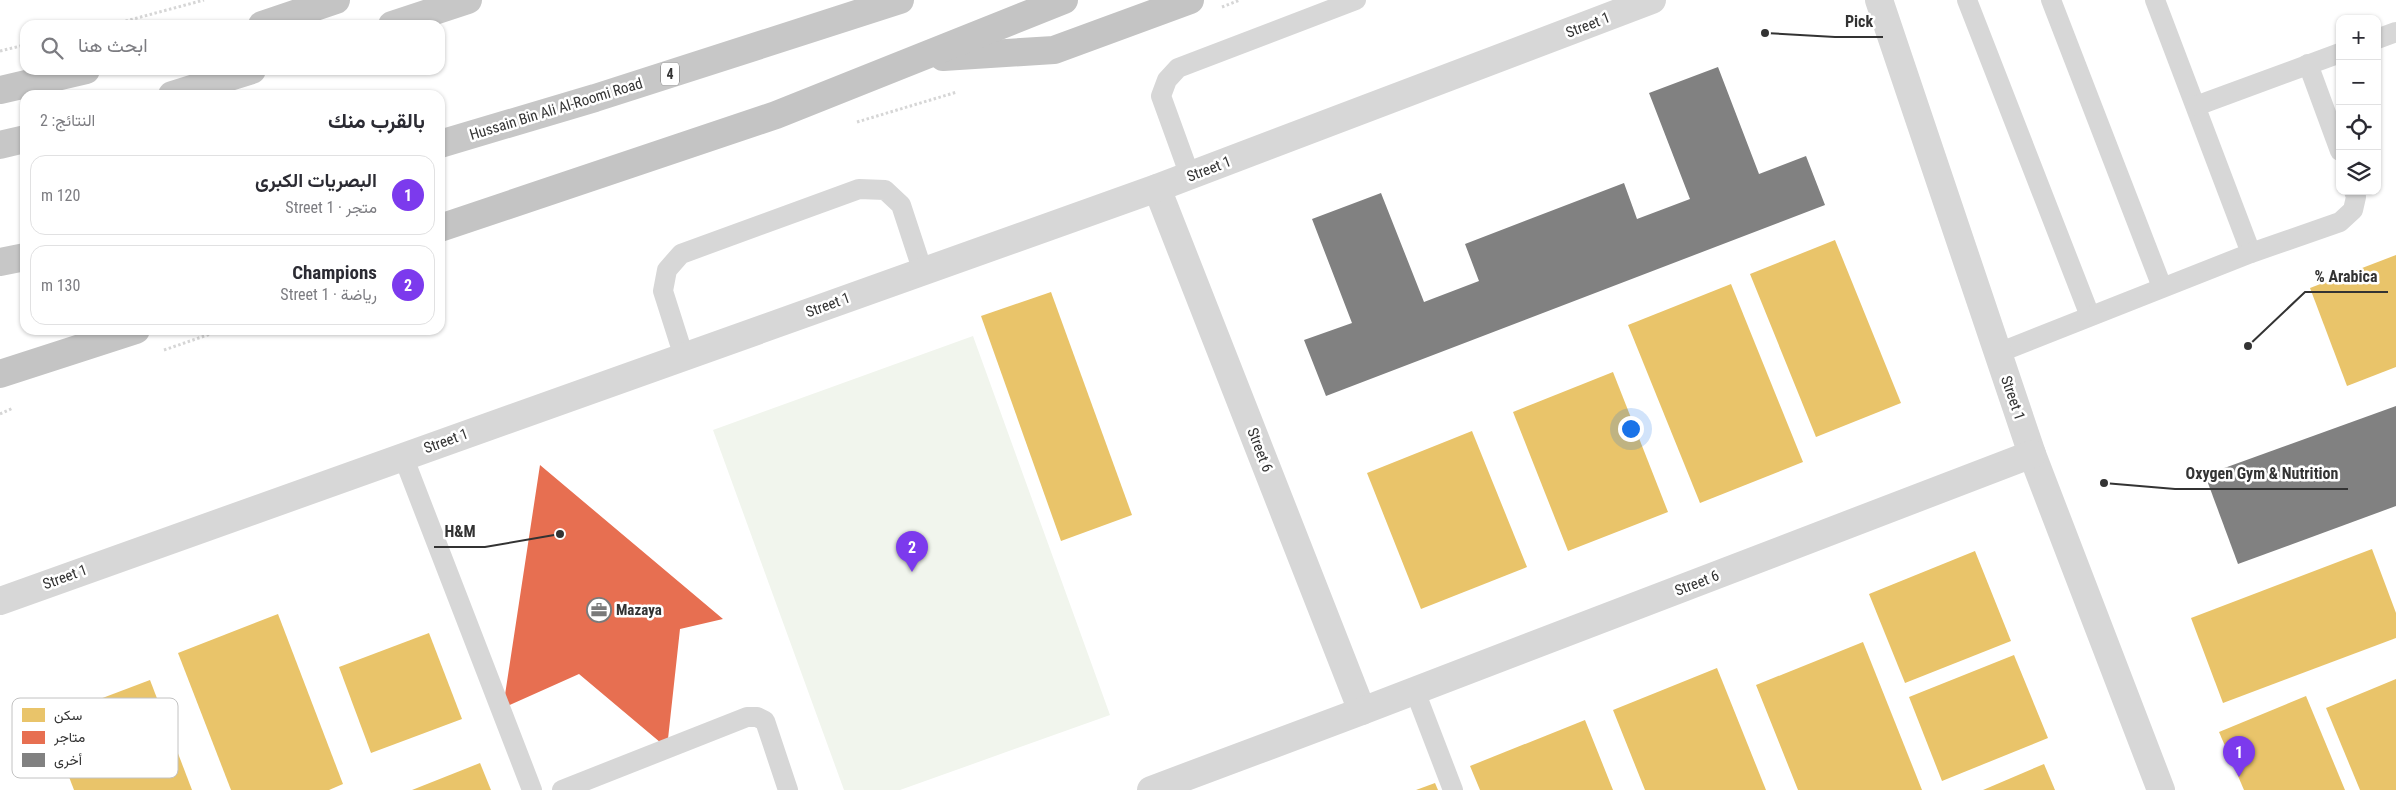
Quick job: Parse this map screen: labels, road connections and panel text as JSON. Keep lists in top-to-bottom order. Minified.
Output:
{"streets":{"highway":["4","Hussain Bin Ali Al-Roomi Road"],"street":["Street 1","Street 6"]},"crossings":[["Street 1","Street 6"]],"places":{"other":["Pick","% Arabica","Oxygen Gym & Nutrition","H&M"],"office":["Mazaya"]},"legend":["سكن","متاجر","أخرى"],"page":{"map_buttons":["+","−"],"search":"ابحث هنا","heading":["بالقرب منك","النتائج: 2"],"list":[{"mark":"1","name":"البصريات الكبرى","note":"متجر · Street 1","value":"120 m"},{"mark":"2","name":"Champions","note":"رياضة · Street 1","value":"130 m"}],"pins":["2","1"]}}
